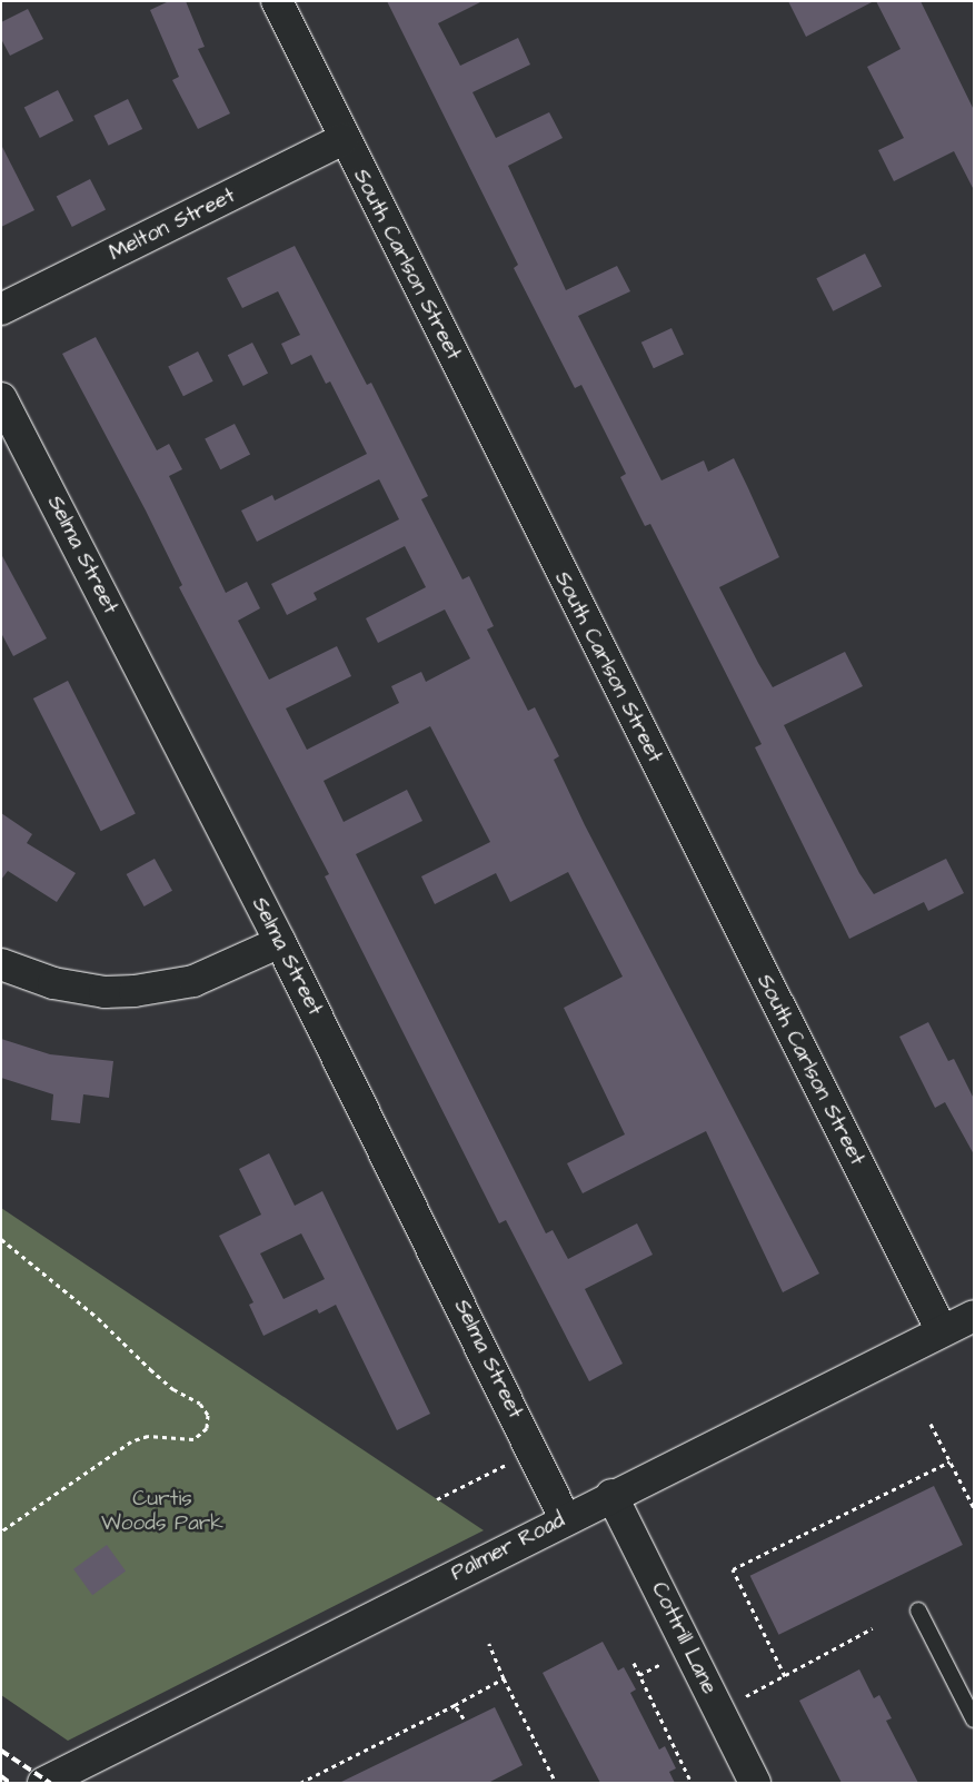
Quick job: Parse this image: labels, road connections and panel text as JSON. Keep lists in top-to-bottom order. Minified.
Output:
{"streets":{"street":["Melton Street","South Carlson Street","Selma Street","Palmer Road","Cottrill Lane"]},"crossings":[["Melton Street","South Carlson Street"],["South Carlson Street","Palmer Road"],["Selma Street","Palmer Road"],["Palmer Road","Cottrill Lane"]],"parks":["Curtis Woods Park"]}
